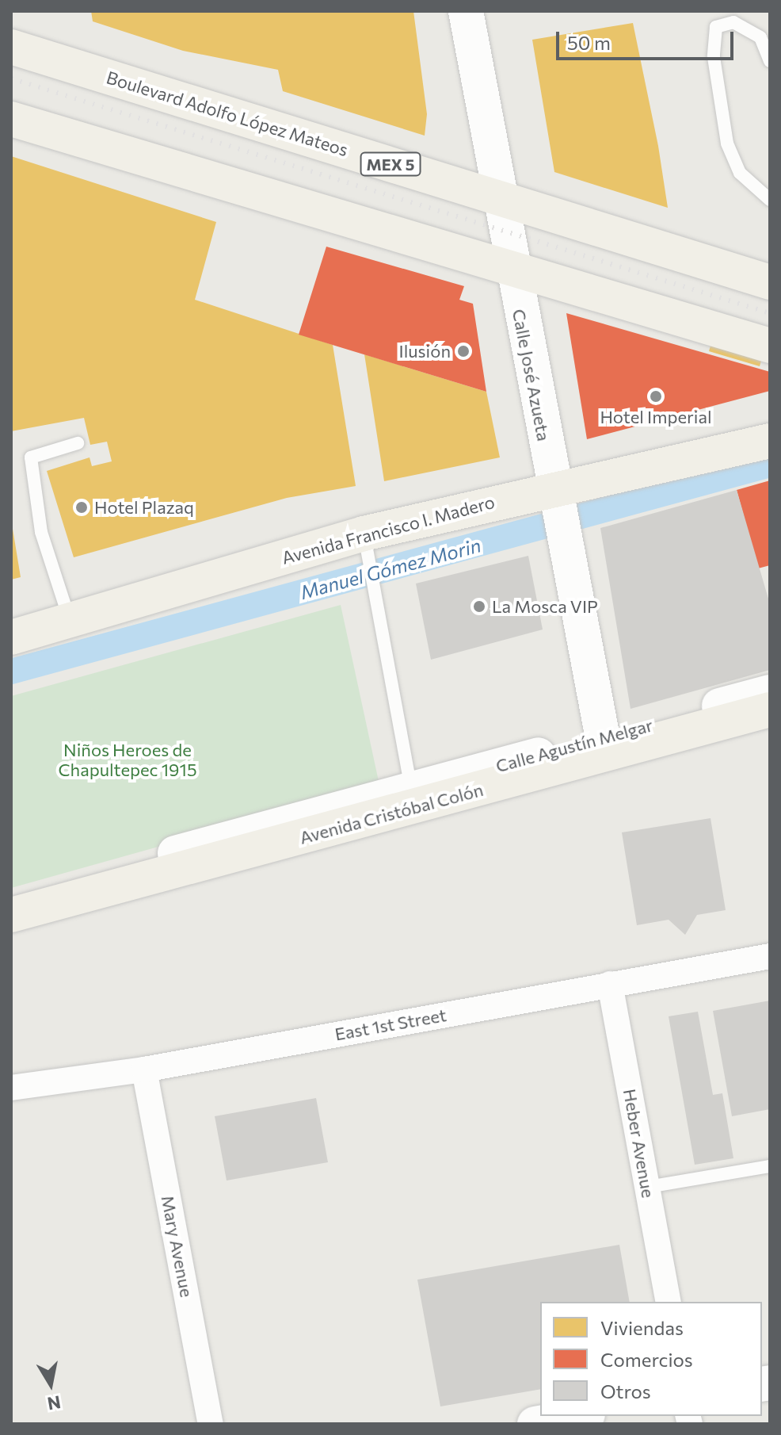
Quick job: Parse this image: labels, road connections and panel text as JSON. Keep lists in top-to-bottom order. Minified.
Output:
{"streets":{"main road":["Boulevard Adolfo López Mateos","MEX 5","Calle José Azueta","Avenida Francisco I. Madero","Calle Agustín Melgar","Avenida Cristóbal Colón"],"street":["East 1st Street","Heber Avenue","Mary Avenue"]},"crossings":[["Boulevard Adolfo López Mateos","Calle José Azueta"],["Calle José Azueta","Avenida Francisco I. Madero"],["Calle José Azueta","Calle Agustín Melgar"],["East 1st Street","Heber Avenue"],["East 1st Street","Mary Avenue"]],"water":["Manuel Gómez Morin"],"parks":["Niños Heroes de Chapultepec 1915"],"places":["Ilusión","Hotel Imperial","Hotel Plazaq","La Mosca VIP"],"legend":["Viviendas","Comercios","Otros"],"scale_bar":"50 m","north":"bottom"}
